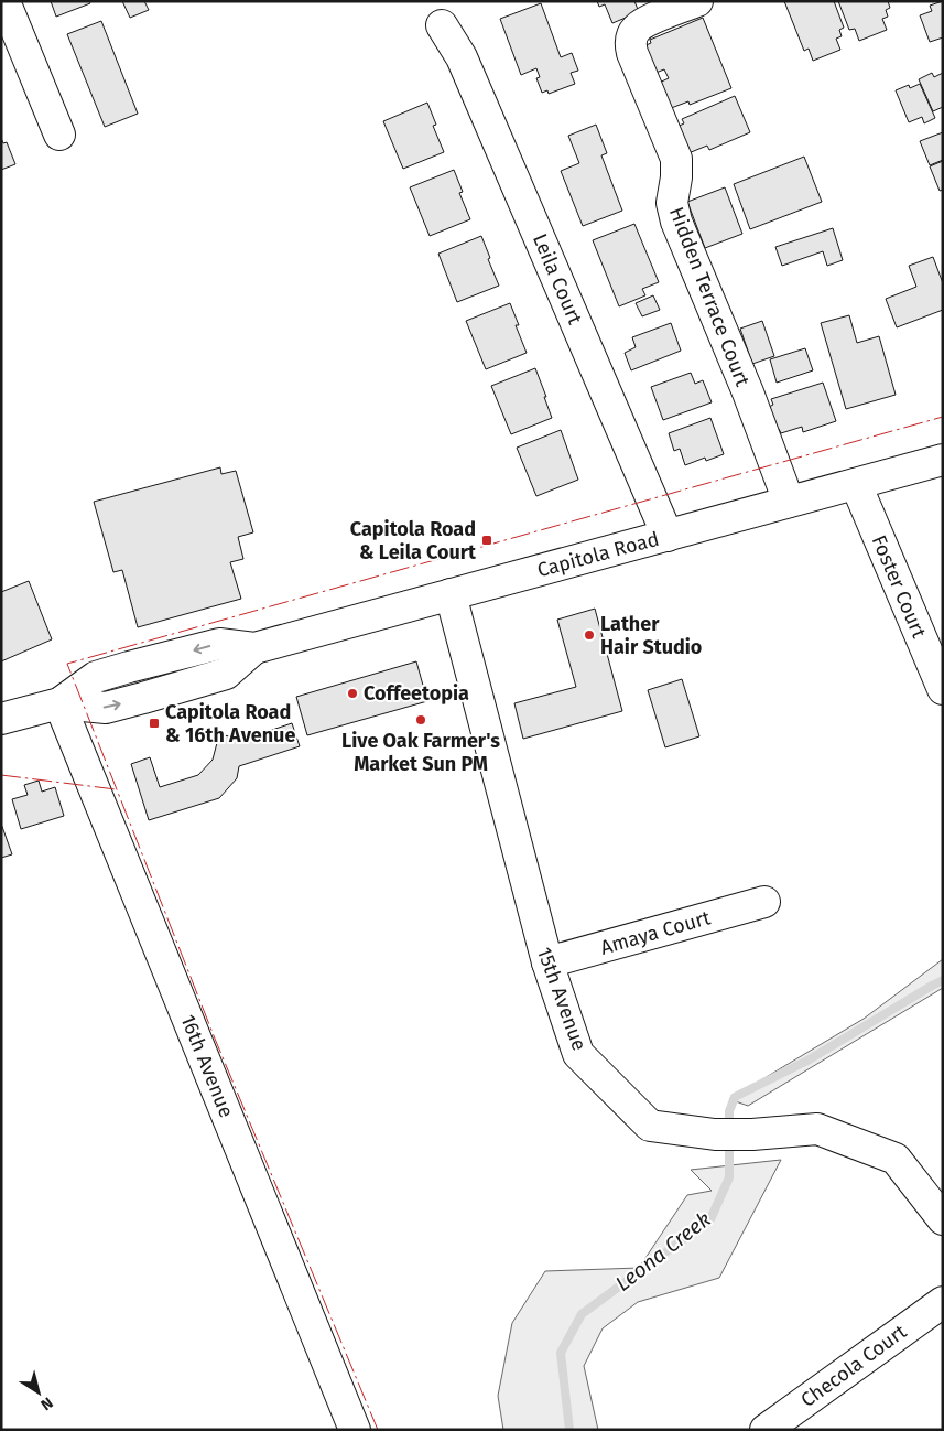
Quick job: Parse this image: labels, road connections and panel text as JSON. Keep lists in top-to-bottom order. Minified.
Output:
{"streets":{"street":["Leila Court","Hidden Terrace Court","Capitola Road","Foster Court","Amaya Court","15th Avenue","16th Avenue","Checola Court"]},"crossings":[["Leila Court","Capitola Road"],["Hidden Terrace Court","Capitola Road"],["Capitola Road","Foster Court"],["Capitola Road","15th Avenue"],["Capitola Road","16th Avenue"],["Amaya Court","15th Avenue"]],"water":["Leona Creek"],"places":{"transit":["Capitola Road & Leila Court","Capitola Road & 16th Avenue"],"other":["Lather Hair Studio","Coffeetopia","Live Oak Farmer's Market Sun PM"]},"north":"bottom right"}
